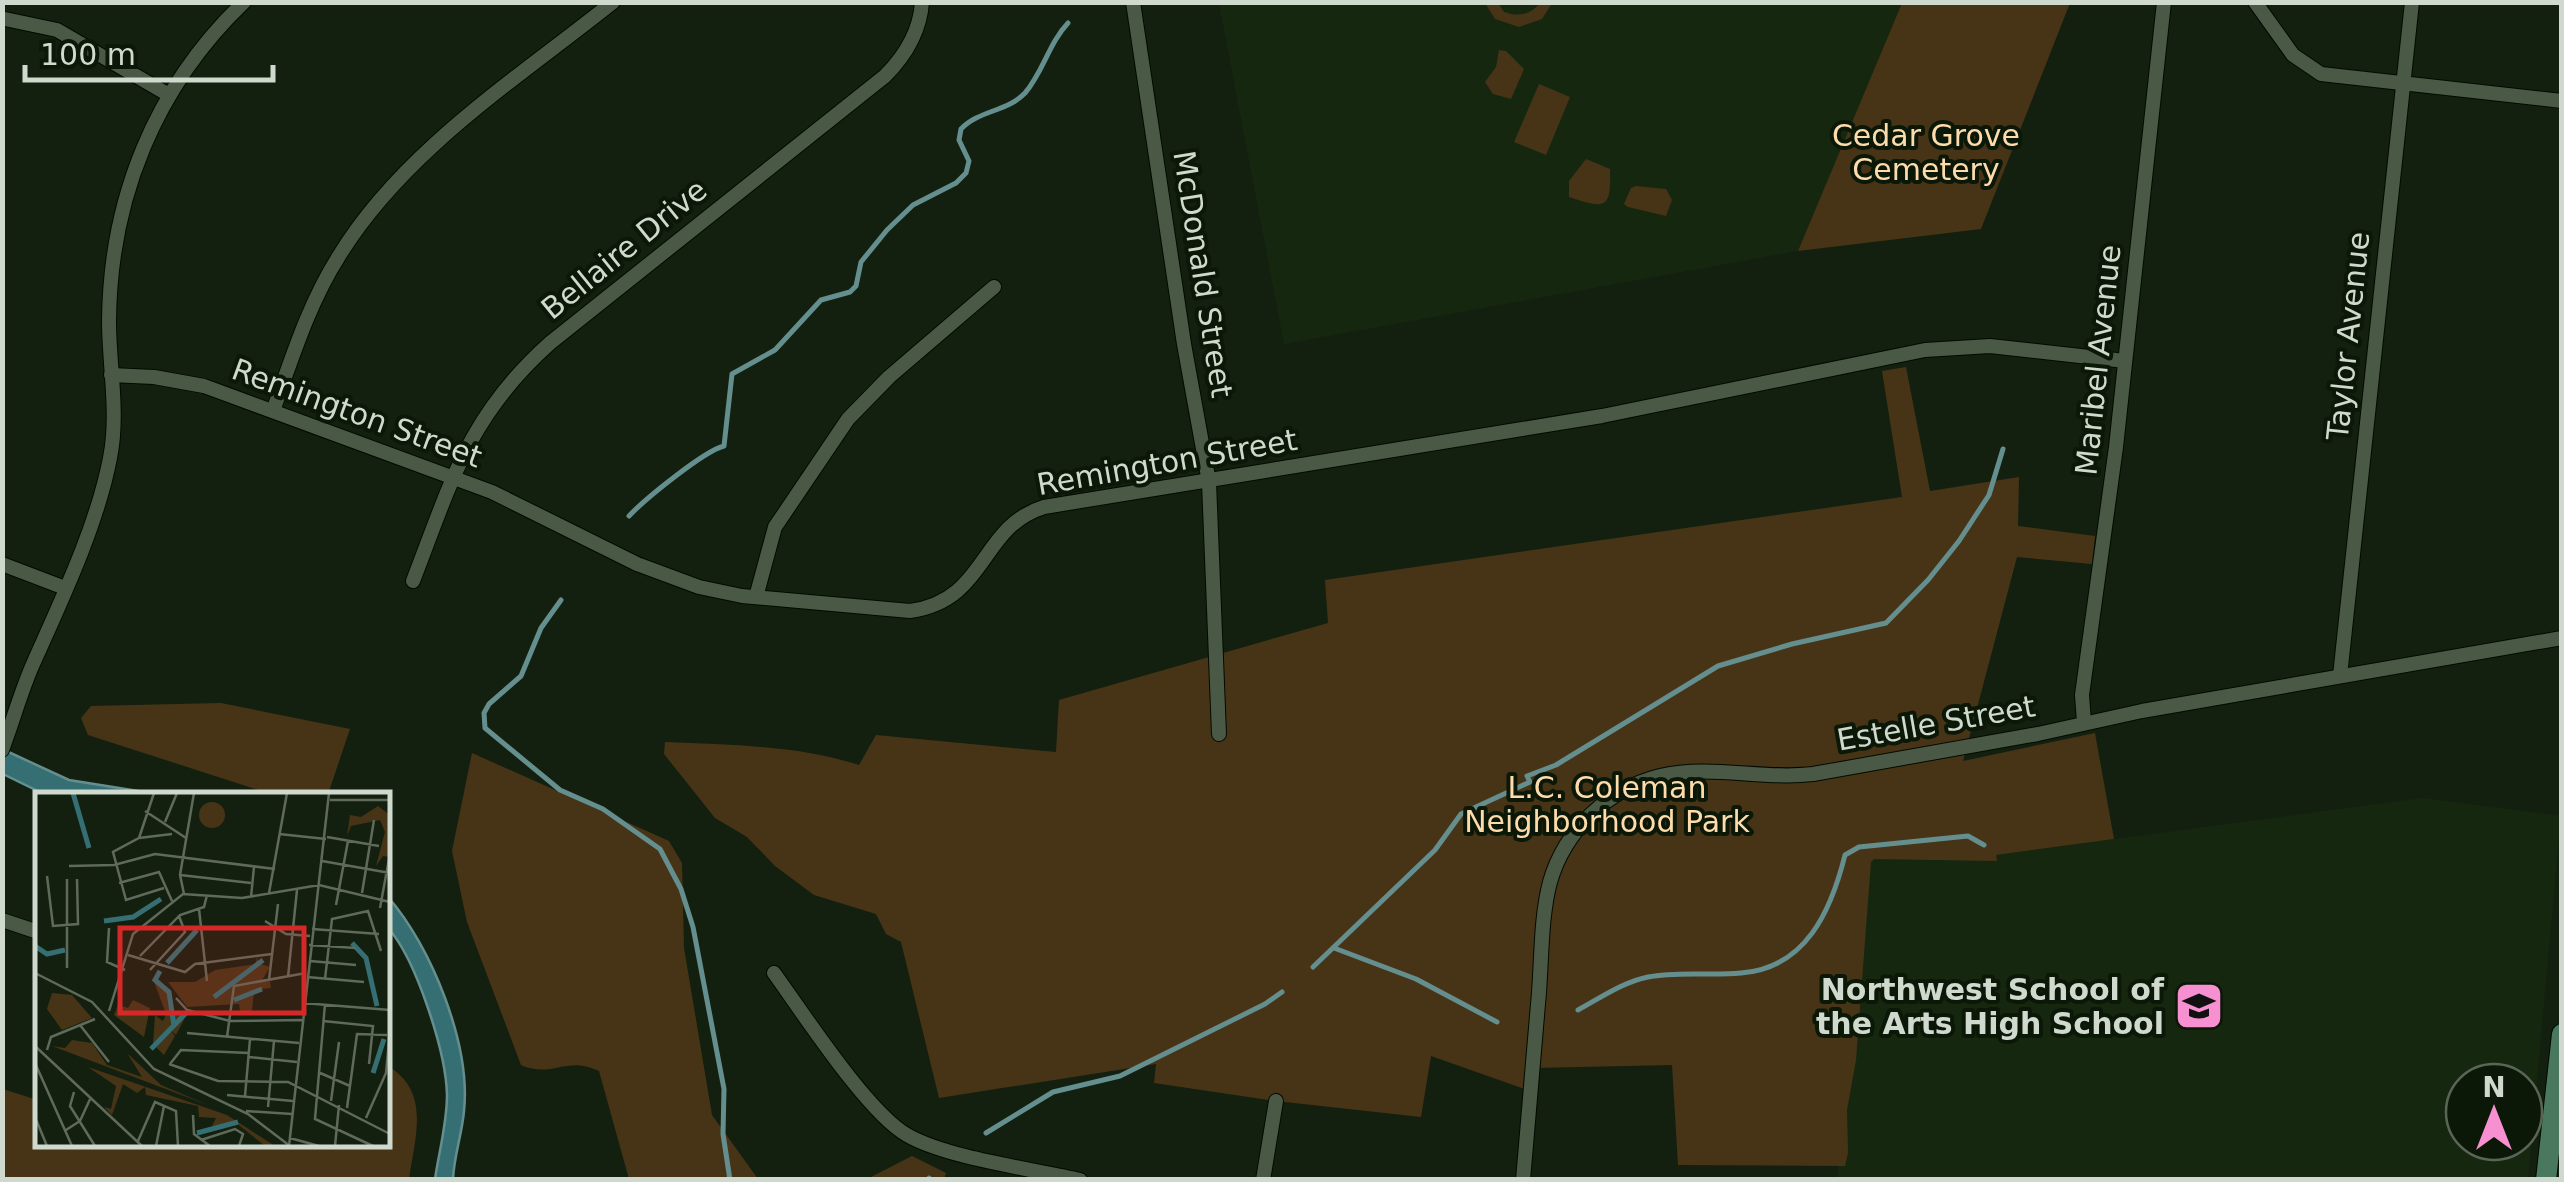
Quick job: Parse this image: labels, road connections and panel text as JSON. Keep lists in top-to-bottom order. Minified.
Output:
{"streets":{"street":["Bellaire Drive","McDonald Street","Taylor Avenue","Maribel Avenue","Remington Street","Estelle Street"]},"crossings":[["Bellaire Drive","Remington Street"],["McDonald Street","Remington Street"],["Taylor Avenue","Estelle Street"],["Maribel Avenue","Remington Street"],["Maribel Avenue","Estelle Street"]],"parks":["Cedar Grove Cemetery","L.C. Coleman Neighborhood Park"],"places":{"school or university":["Northwest School of the Arts High School"]},"scale_bar":"100 m","north":"top"}
